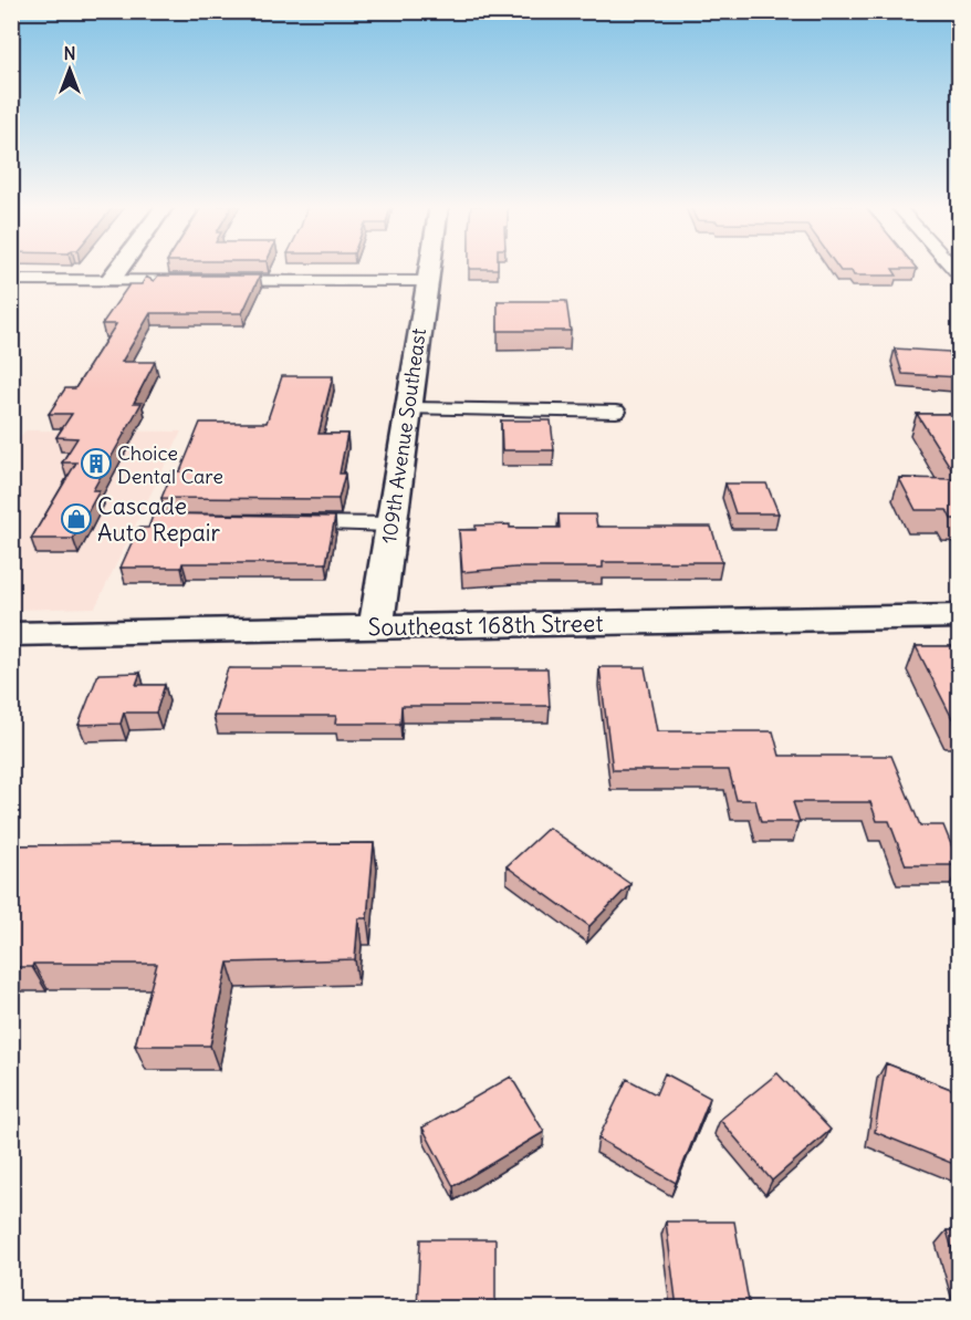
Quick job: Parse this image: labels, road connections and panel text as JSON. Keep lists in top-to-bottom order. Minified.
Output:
{"streets":{"street":["109th Avenue Southeast","Southeast 168th Street"]},"crossings":[["109th Avenue Southeast","Southeast 168th Street"]],"places":{"building":["Choice Dental Care"],"shop":["Cascade Auto Repair"]},"north":"top"}
